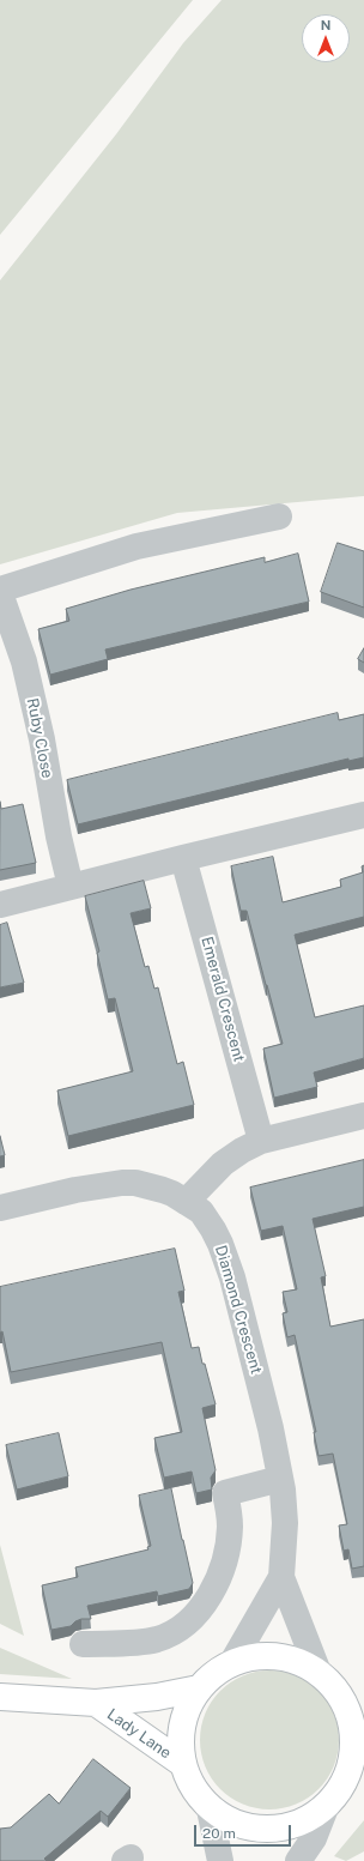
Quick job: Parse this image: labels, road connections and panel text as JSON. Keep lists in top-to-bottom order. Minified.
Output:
{"streets":{"main road":["Lady Lane"],"street":["Ruby Close","Emerald Crescent","Diamond Crescent"]},"crossings":[["Diamond Crescent","Lady Lane"]],"scale_bar":"20 m","north":"top"}
